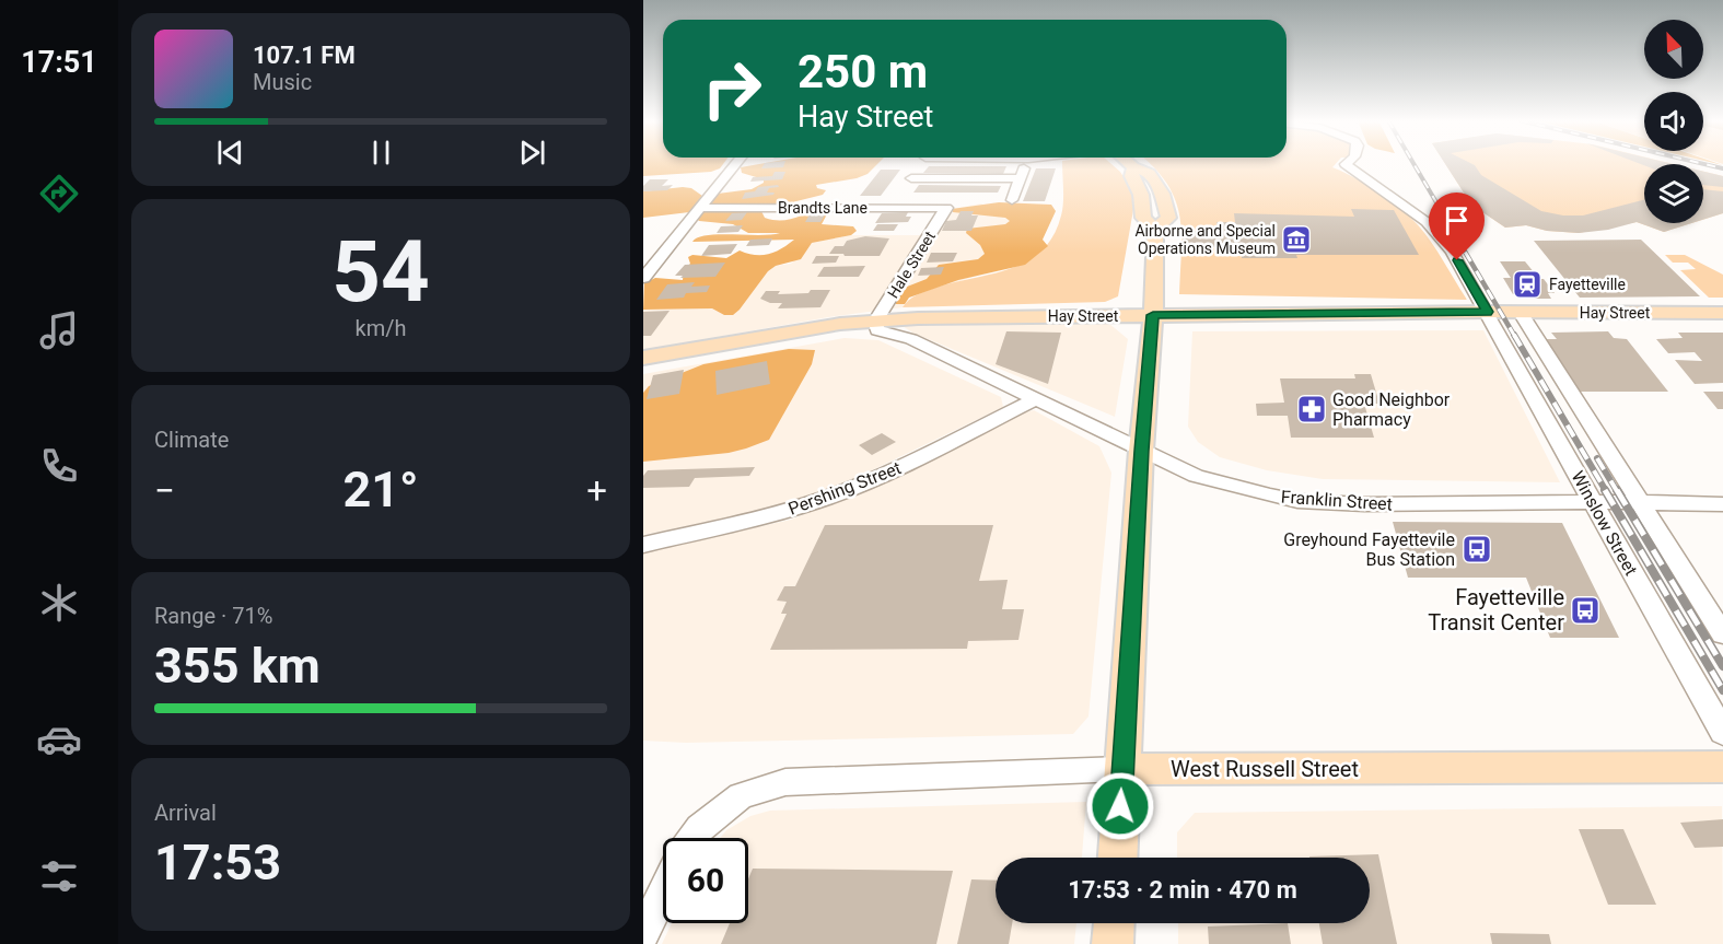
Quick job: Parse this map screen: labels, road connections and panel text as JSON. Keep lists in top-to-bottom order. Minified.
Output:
{"streets":{"main road":["Hay Street","West Russell Street"],"street":["Brandts Lane","Hale Street","Pershing Street","Franklin Street","Winslow Street"]},"crossings":[["Brandts Lane","Hale Street"],["Hale Street","Hay Street"],["Hale Street","Franklin Street"],["Hay Street","Franklin Street"],["Hay Street","Winslow Street"],["Pershing Street","Franklin Street"],["Franklin Street","Winslow Street"]],"places":{"museum":["Airborne and Special Operations Museum"],"station":["Fayetteville"],"pharmacy":["Good Neighbor Pharmacy"],"bus stop":["Greyhound Fayettevile Bus Station","Fayetteville Transit Center"]},"north":"top left","page":{"tabs":"17:51","turn":["250 m","Hay Street"],"song":["107.1 FM","Music"],"tile":[["54","km/h"],"Climate",["Range · 71%","355 km"],["Arrival","17:53"]],"heat":["−","21°","+"],"limit":"60","trip":"17:53 · 2 min · 470 m"}}
